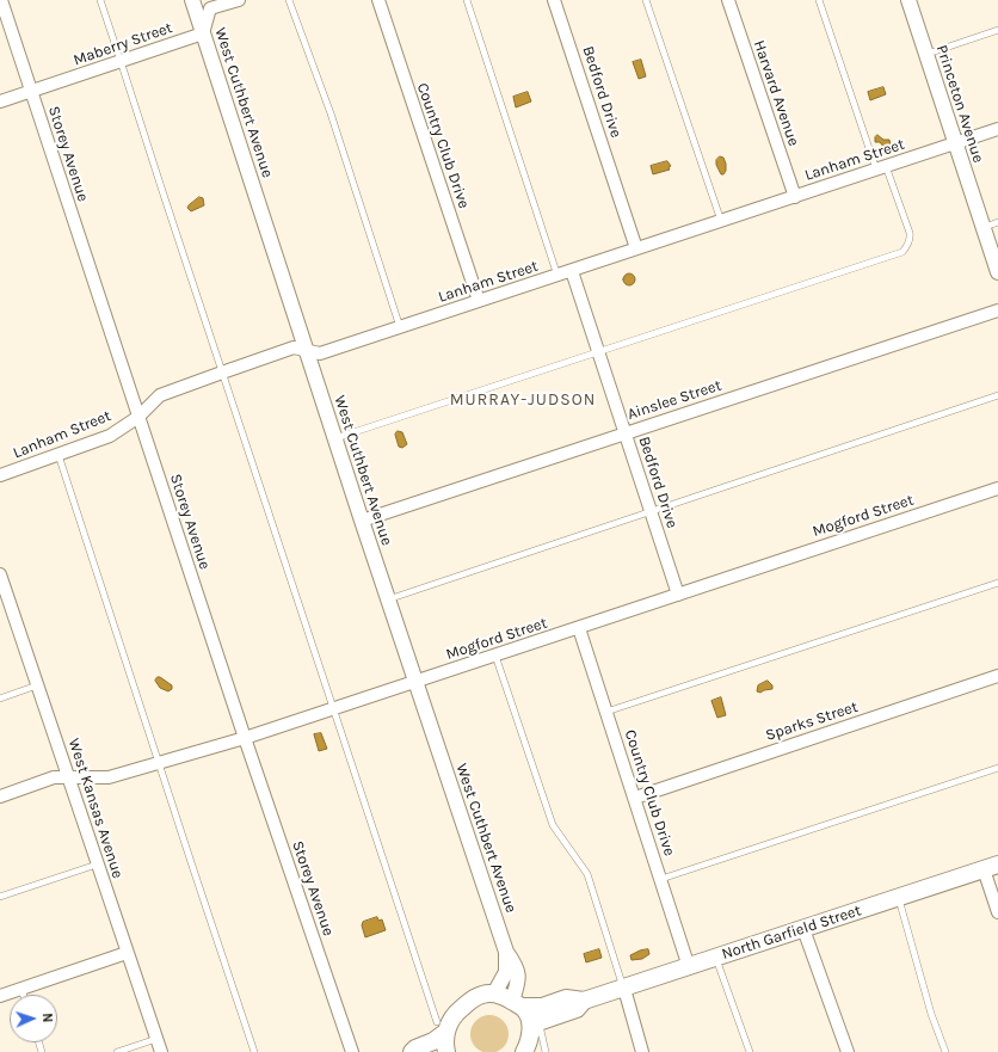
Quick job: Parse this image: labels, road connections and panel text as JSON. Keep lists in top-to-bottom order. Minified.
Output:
{"streets":{"main road":["North Garfield Street"],"street":["Maberry Street","Bedford Drive","Harvard Avenue","West Cuthbert Avenue","Princeton Avenue","Country Club Drive","Storey Avenue","Lanham Street","Ainslee Street","Mogford Street","Sparks Street","West Kansas Avenue"]},"crossings":[["Maberry Street","West Cuthbert Avenue"],["Maberry Street","Storey Avenue"],["Bedford Drive","Lanham Street"],["Bedford Drive","Ainslee Street"],["Bedford Drive","Mogford Street"],["Harvard Avenue","Lanham Street"],["West Cuthbert Avenue","Lanham Street"],["West Cuthbert Avenue","Ainslee Street"],["West Cuthbert Avenue","Mogford Street"],["Princeton Avenue","Lanham Street"],["Country Club Drive","Lanham Street"],["Country Club Drive","Mogford Street"],["Country Club Drive","Sparks Street"],["Country Club Drive","North Garfield Street"],["Storey Avenue","Lanham Street"],["Storey Avenue","Mogford Street"],["Mogford Street","West Kansas Avenue"]],"districts":["MURRAY-JUDSON"],"north":"right"}
